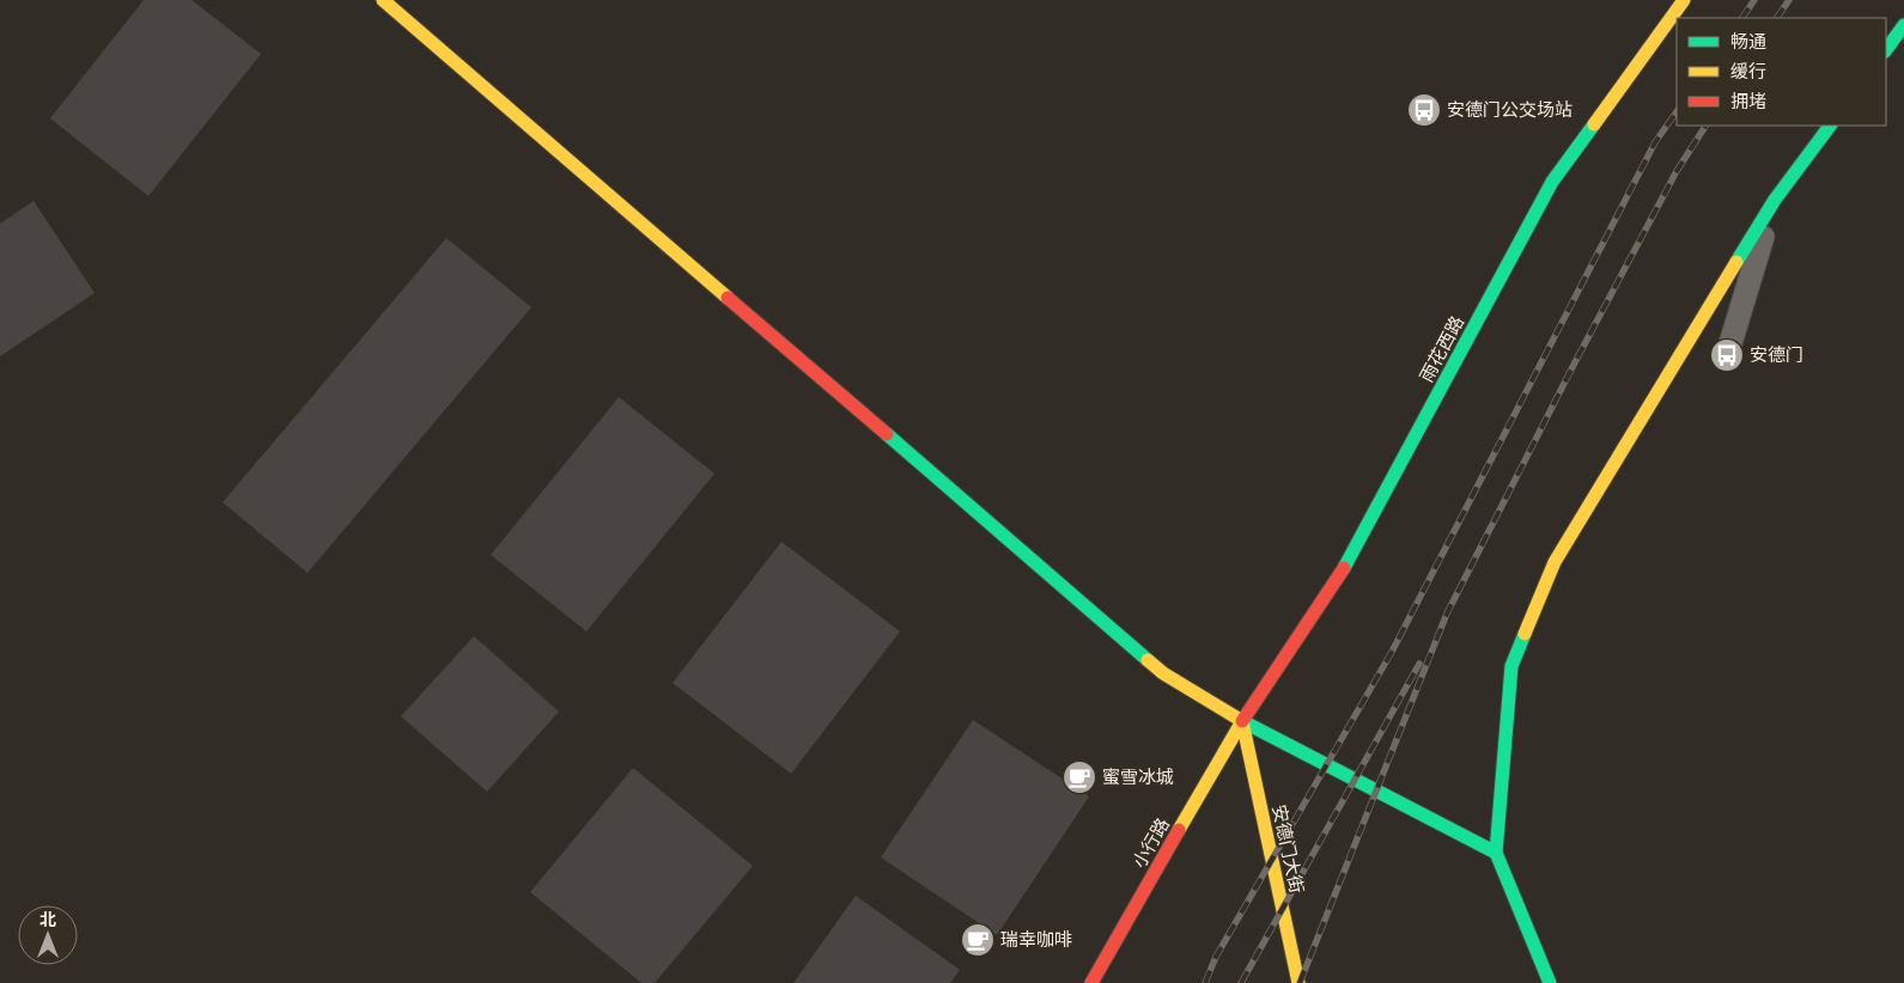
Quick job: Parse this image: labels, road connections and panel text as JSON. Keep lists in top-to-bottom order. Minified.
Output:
{"streets":{"main road":["雨花西路","小行路","安德门大街"]},"crossings":[["雨花西路","小行路"],["雨花西路","安德门大街"],["小行路","安德门大街"]],"places":{"bus stop":["安德门公交场站","安德门"],"cafe":["蜜雪冰城","瑞幸咖啡"]},"legend":["畅通","缓行","拥堵"],"north":"top"}
